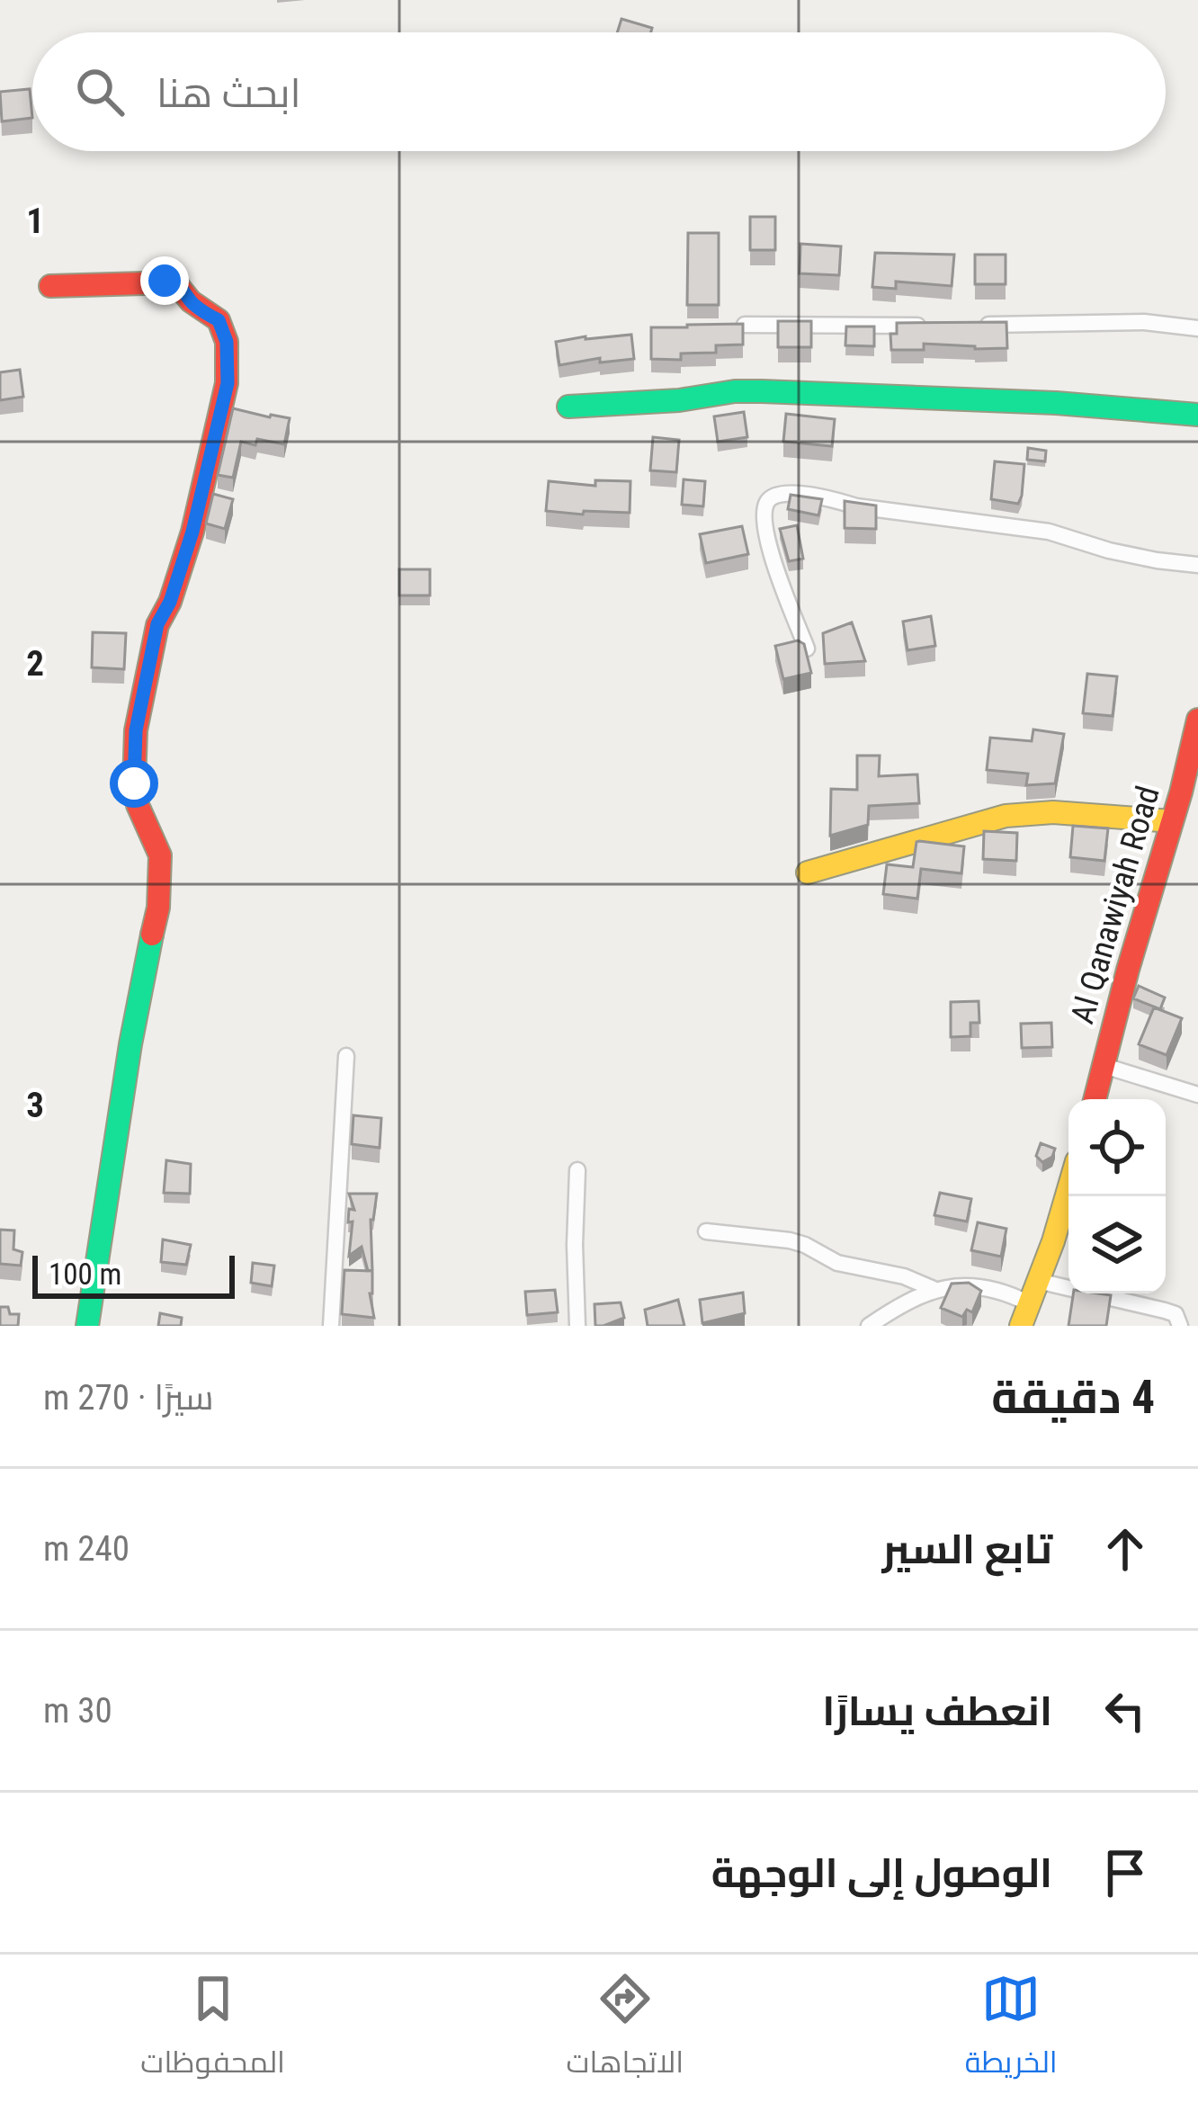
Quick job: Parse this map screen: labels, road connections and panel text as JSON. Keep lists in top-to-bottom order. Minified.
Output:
{"streets":{"street":["Al Qanawiyah Road"]},"scale_bar":"100 m","page":{"search":"ابحث هنا","scale":"100 m","heading":["4 دقيقة","سيرًا · 270 m"],"list":[["تابع السير","240 m"],["انعطف يسارًا","30 m"],"الوصول إلى الوجهة"],"nav":["الخريطة","الاتجاهات","المحفوظات"]},"grid":{"rows":["1","2","3"]}}
